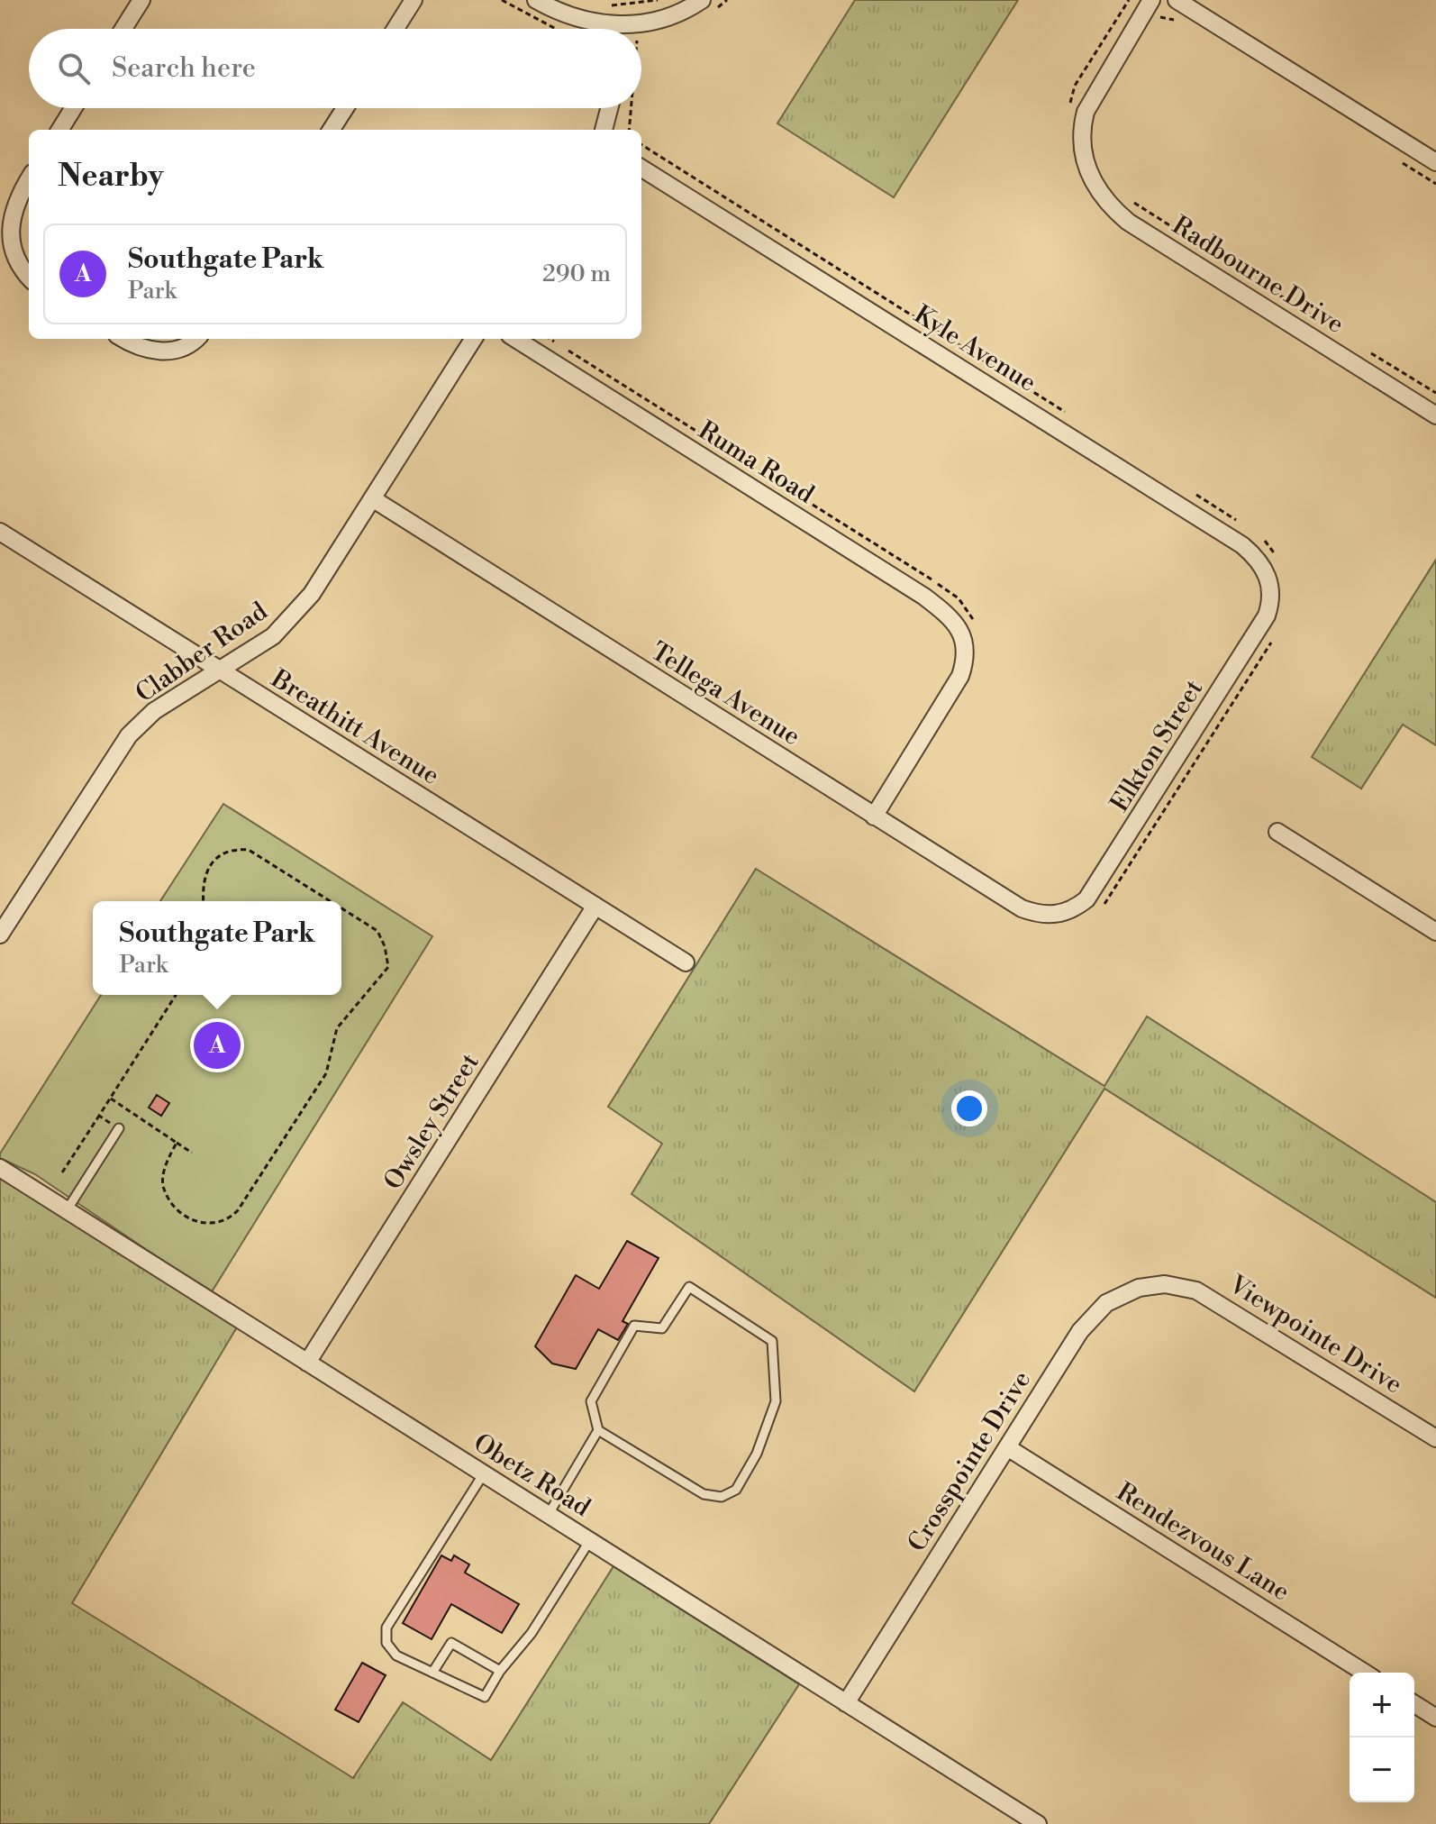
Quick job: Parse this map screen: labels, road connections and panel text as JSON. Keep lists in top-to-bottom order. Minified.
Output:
{"streets":{"street":["Radbourne Drive","Kyle Avenue","Ruma Road","Clabber Road","Tellega Avenue","Breathitt Avenue","Elkton Street","Owsley Street","Viewpointe Drive","Crosspointe Drive","Obetz Road","Rendezvous Lane"]},"crossings":[["Kyle Avenue","Elkton Street"],["Ruma Road","Tellega Avenue"],["Clabber Road","Tellega Avenue"],["Clabber Road","Breathitt Avenue"],["Tellega Avenue","Elkton Street"],["Breathitt Avenue","Owsley Street"],["Owsley Street","Obetz Road"],["Viewpointe Drive","Crosspointe Drive"],["Crosspointe Drive","Obetz Road"],["Crosspointe Drive","Rendezvous Lane"]],"page":{"search":"Search here","heading":"Nearby","list":[{"mark":"A","name":"Southgate Park","note":"Park","value":"290 m"}],"popup":["Southgate Park","Park"],"pins":"A","map_buttons":["+","−"]}}
